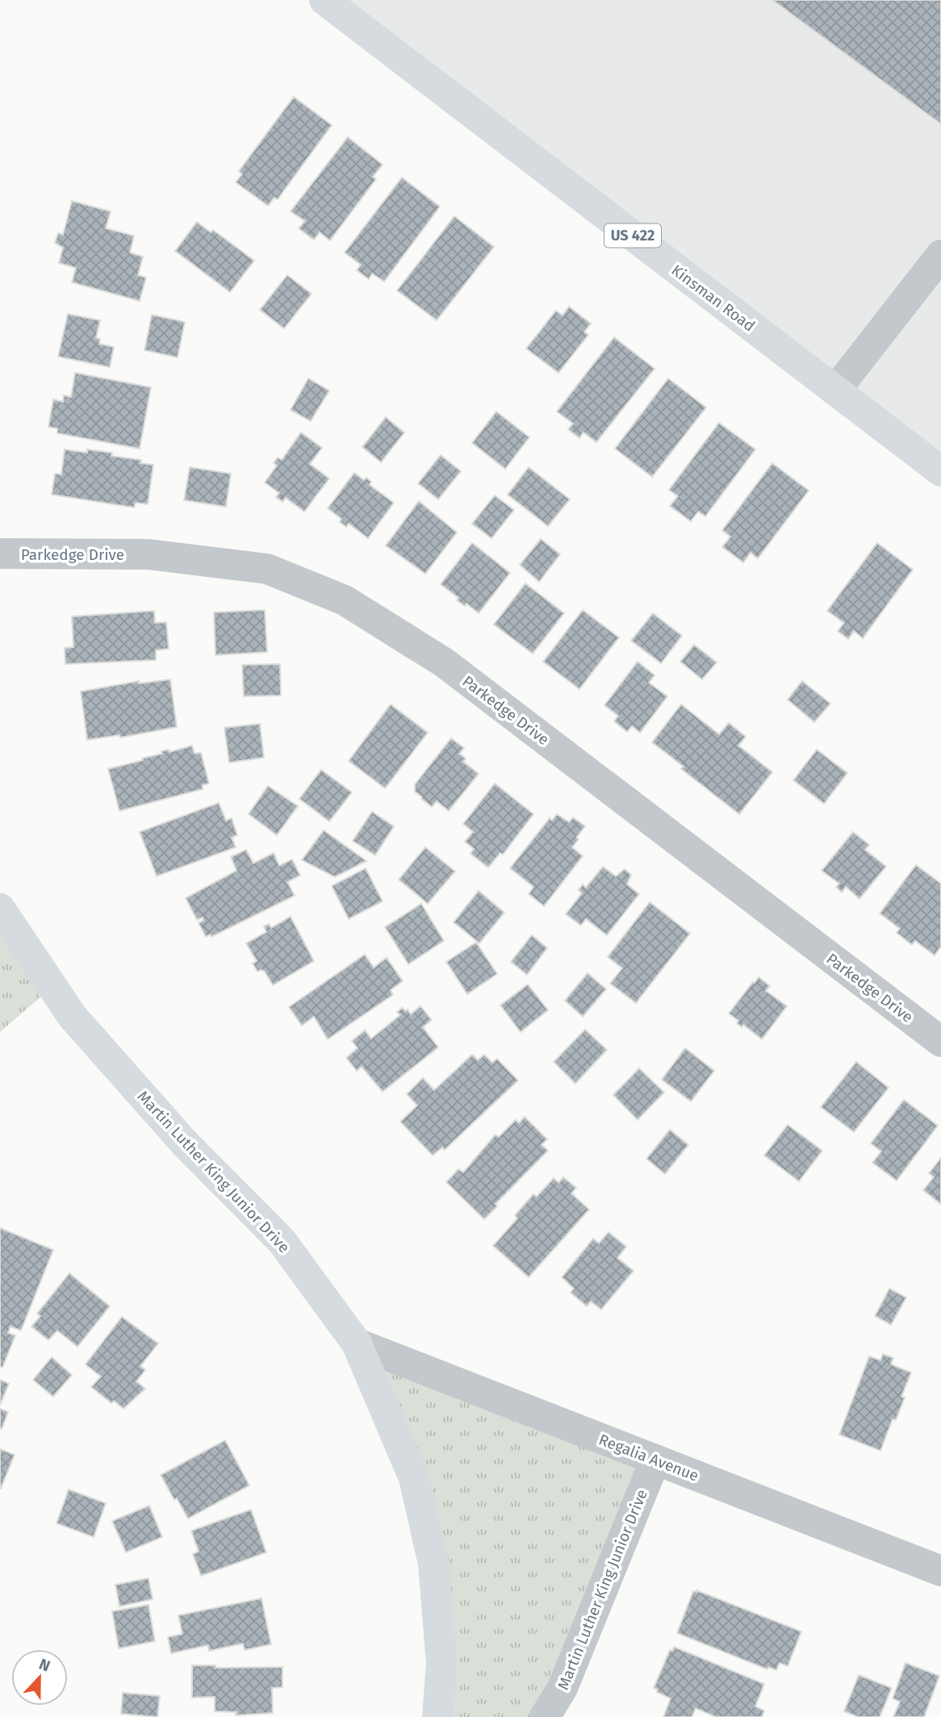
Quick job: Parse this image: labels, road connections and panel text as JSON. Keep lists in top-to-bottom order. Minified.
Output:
{"streets":{"street":["US 422","Kinsman Road","Parkedge Drive","Martin Luther King Junior Drive","Regalia Avenue"]},"crossings":[["Martin Luther King Junior Drive","Regalia Avenue"]],"north":"top"}
